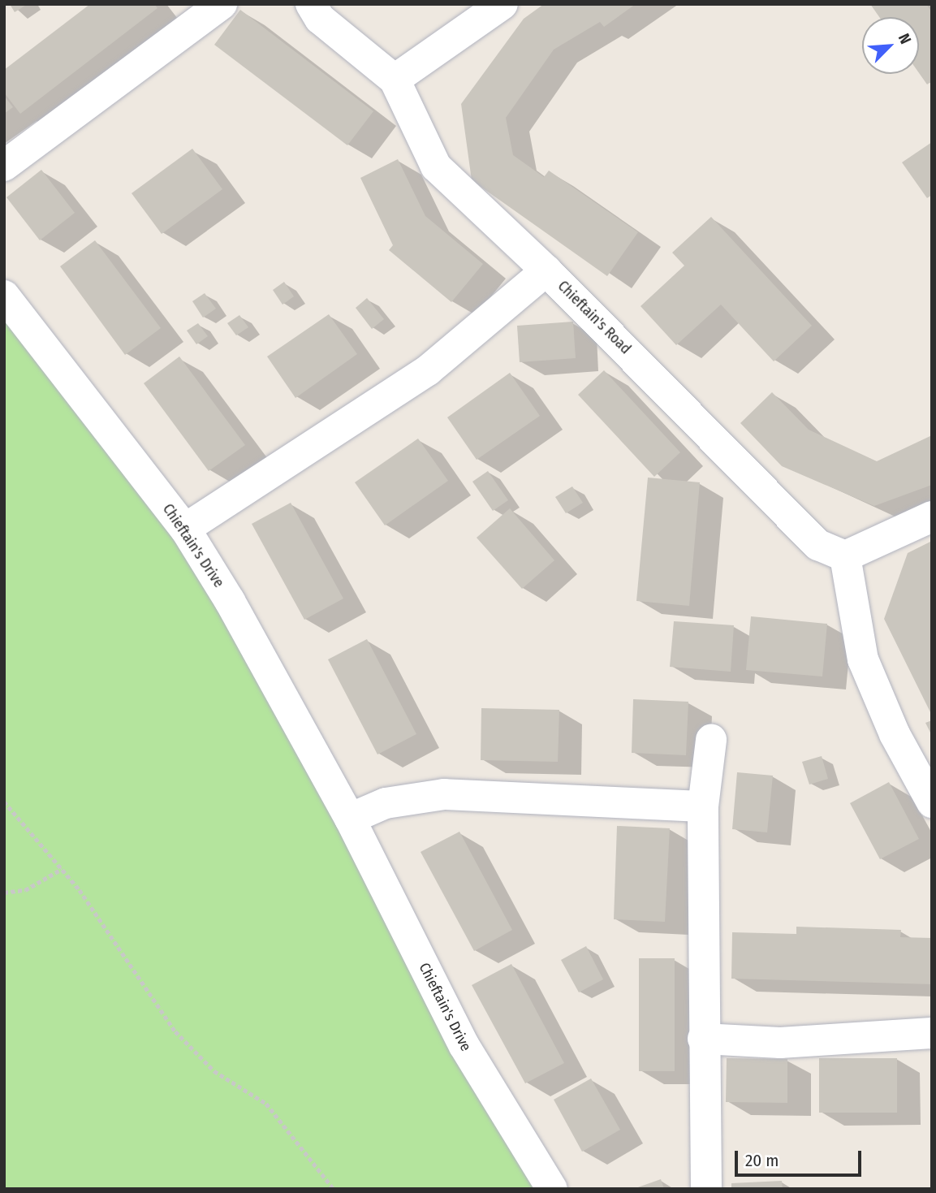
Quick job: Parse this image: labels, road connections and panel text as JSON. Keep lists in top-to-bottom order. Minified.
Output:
{"streets":{"street":["Chieftain's Road","Chieftain's Drive"]},"crossings":[["Chieftain's Road","Chieftain's Drive"]],"scale_bar":"20 m","north":"top right"}
